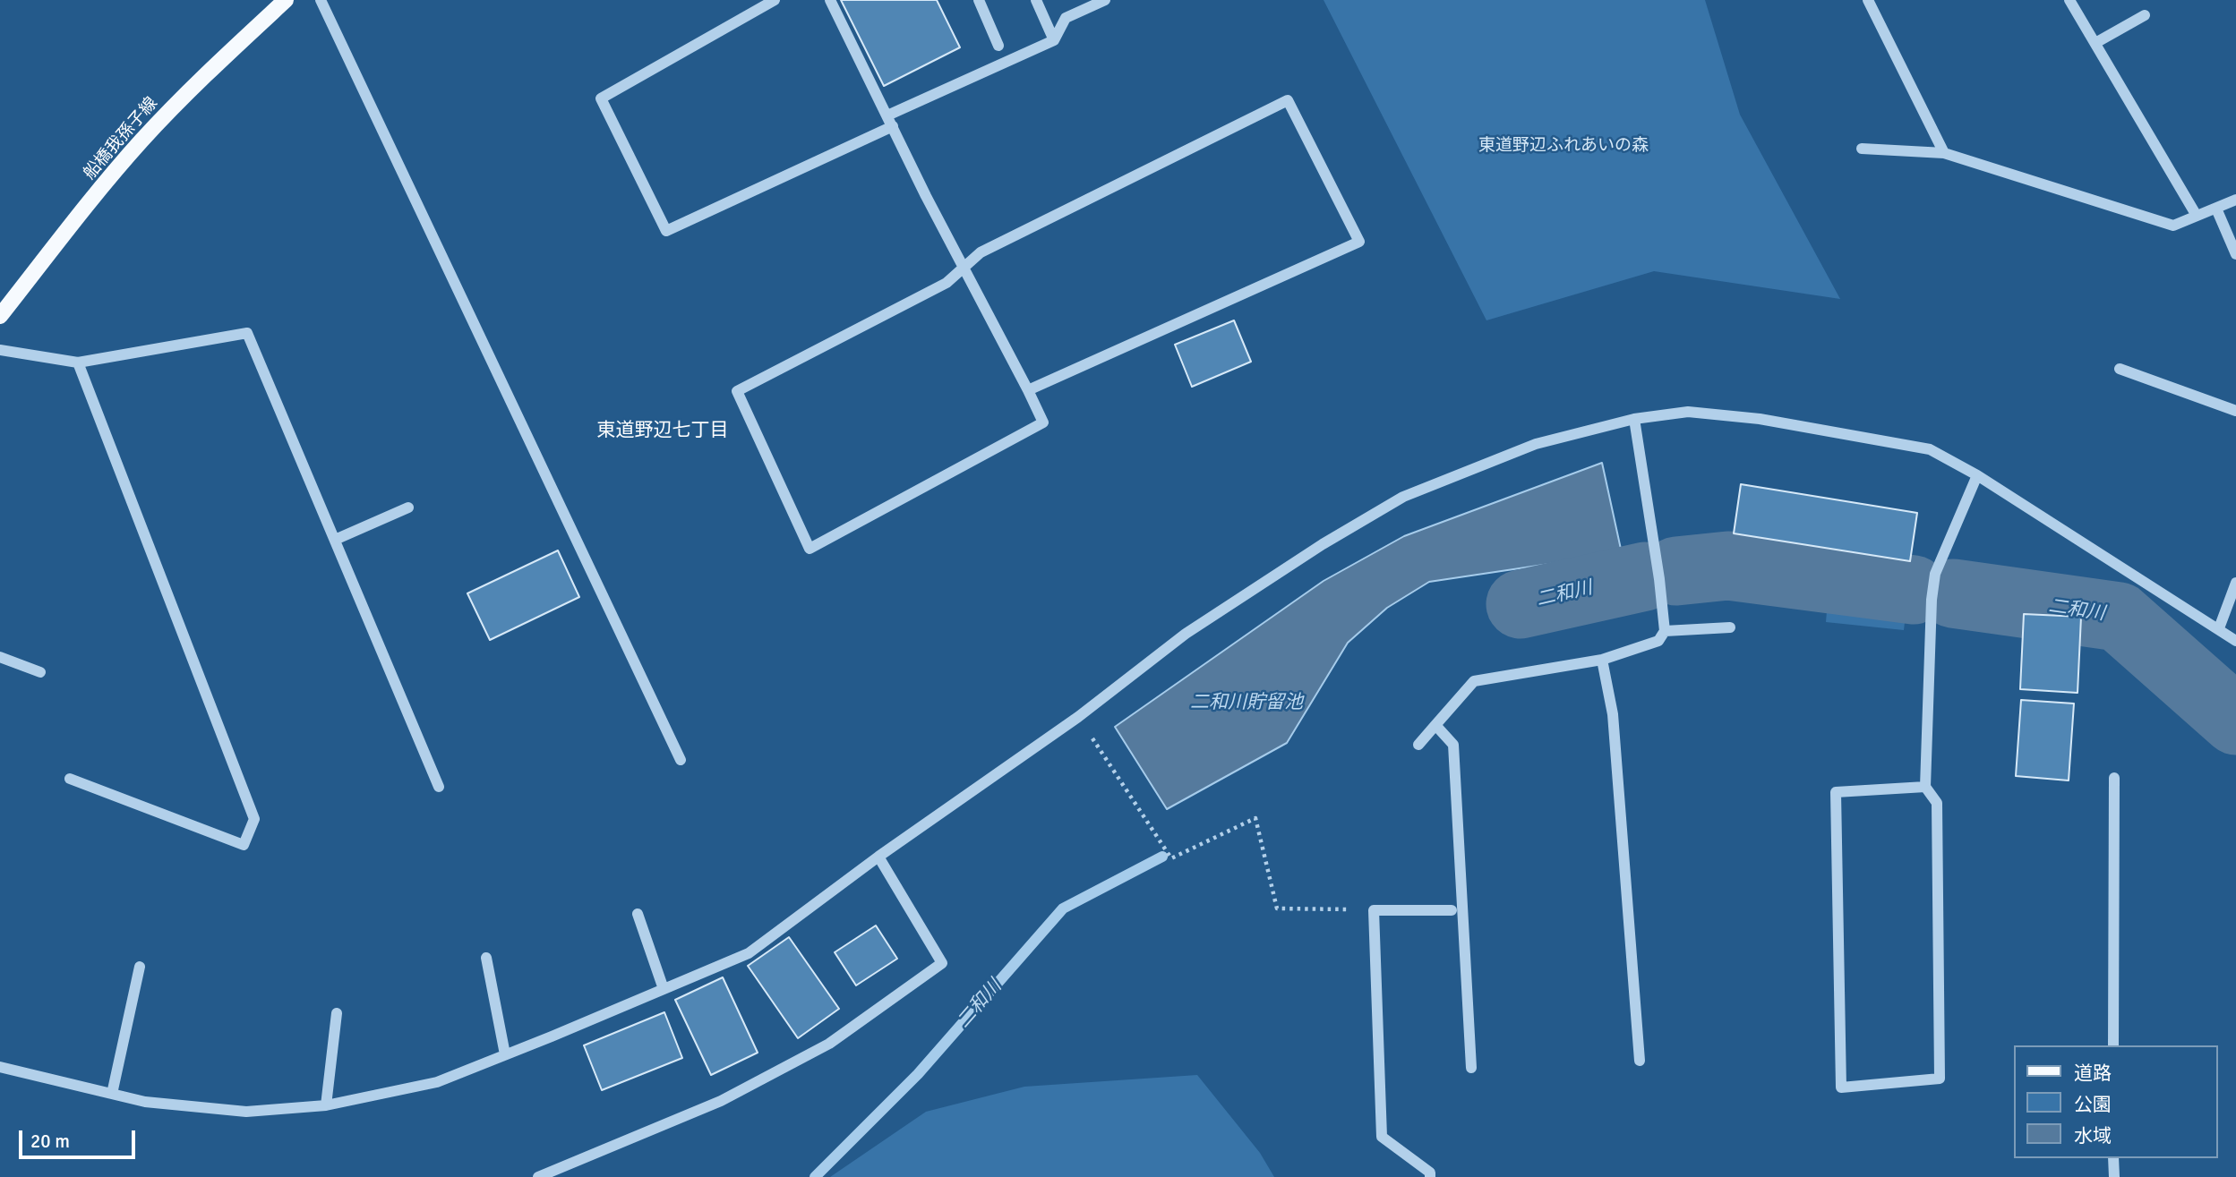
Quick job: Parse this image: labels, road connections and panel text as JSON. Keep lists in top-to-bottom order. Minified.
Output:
{"streets":{"main road":["船橋我孫子線"]},"districts":["東道野辺七丁目"],"water":["二和川","二和川貯留池"],"parks":["東道野辺ふれあいの森"],"legend":["道路","公園","水域"],"scale_bar":"20 m"}
